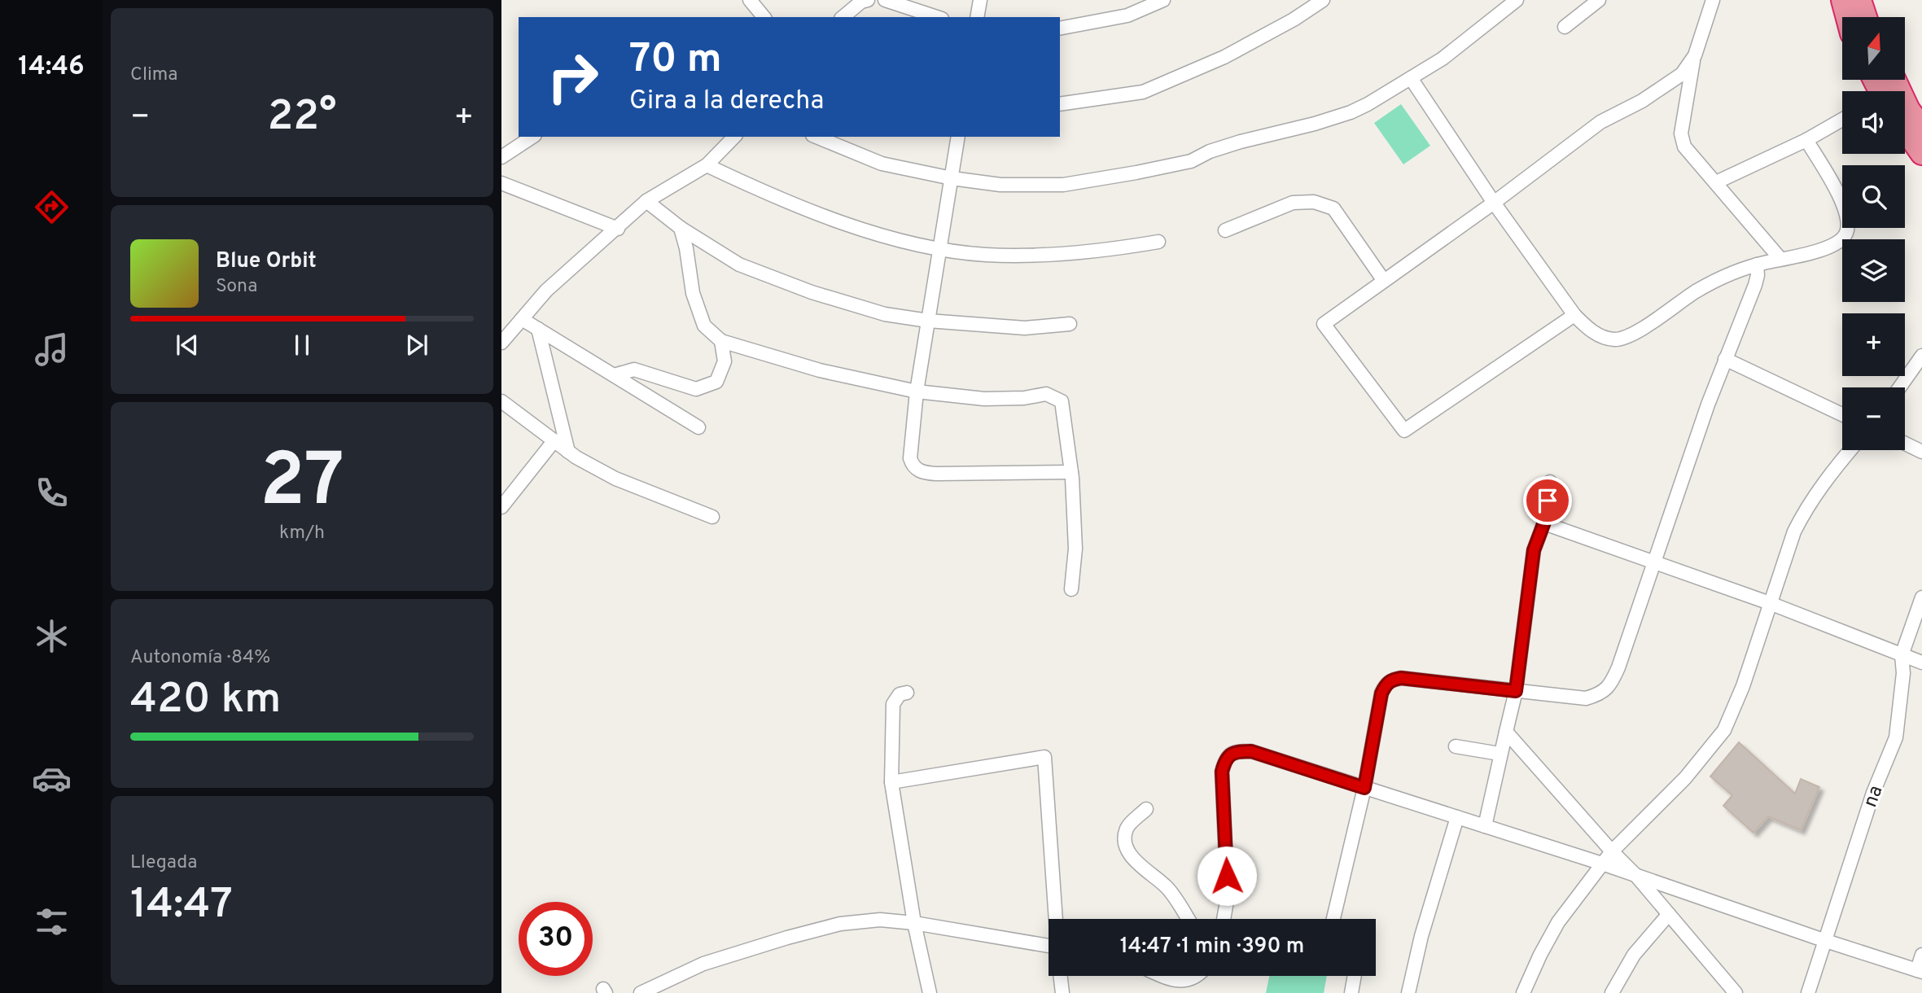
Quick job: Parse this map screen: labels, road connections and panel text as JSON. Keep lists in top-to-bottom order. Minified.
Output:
{"streets":{"street":["na"]},"north":"top","page":{"tabs":"14:46","tile":["Clima",["27","km/h"],["Autonomía · 84%","420 km"],["Llegada","14:47"]],"map_buttons":["+","−"],"turn":["70 m","Gira a la derecha"],"heat":["−","22°","+"],"song":["Blue Orbit","Sona"],"limit":"30","trip":"14:47 · 1 min · 390 m"}}
